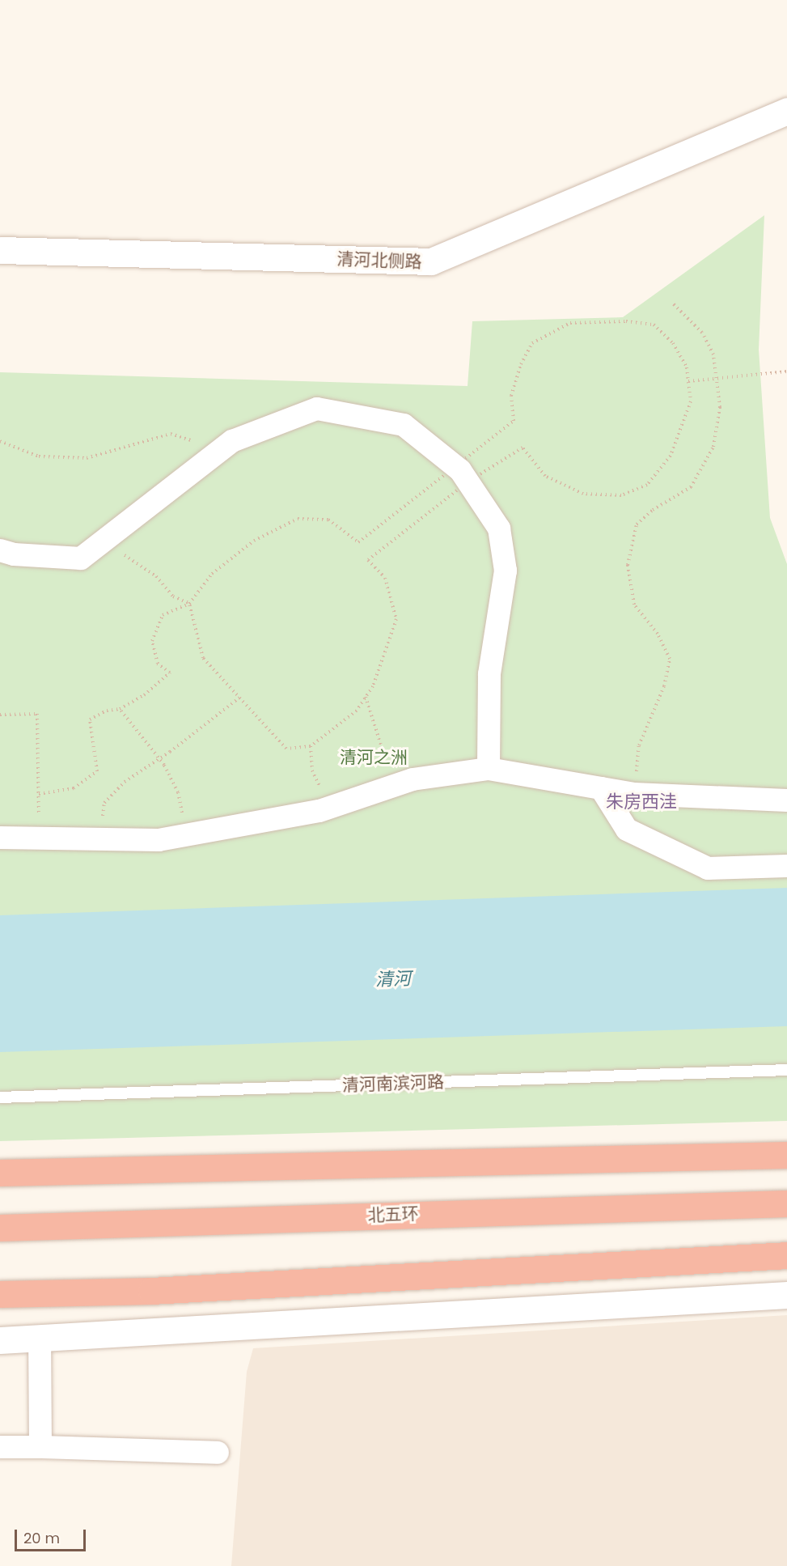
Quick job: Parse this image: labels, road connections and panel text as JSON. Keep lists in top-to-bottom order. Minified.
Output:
{"streets":{"highway":["北五环"],"street":["清河北侧路"],"lane":["清河南滨河路"]},"districts":["朱房西洼"],"water":["清河"],"parks":["清河之洲"],"scale_bar":"20 m"}
